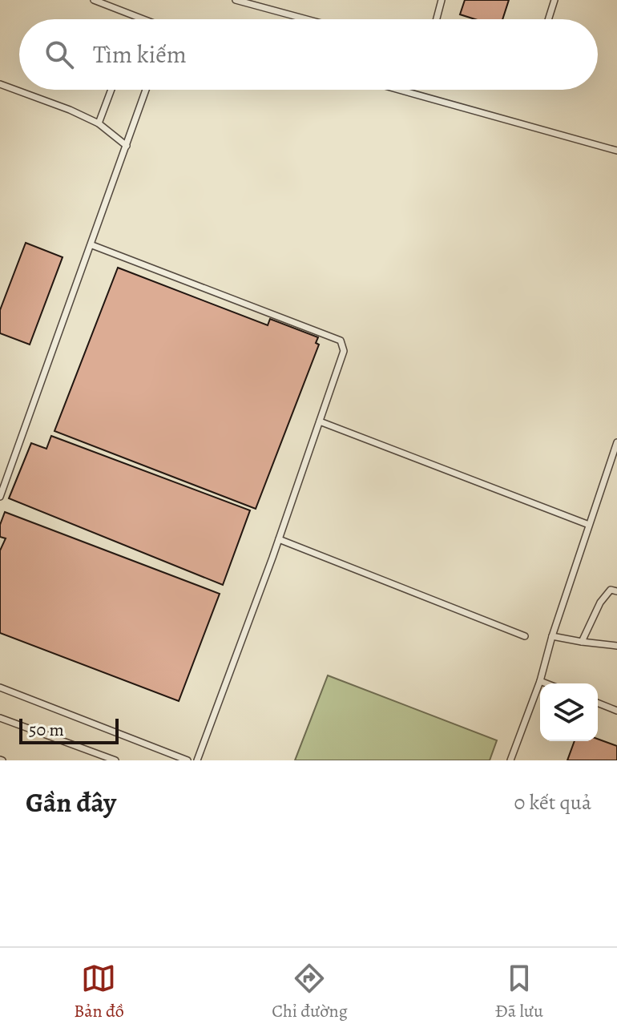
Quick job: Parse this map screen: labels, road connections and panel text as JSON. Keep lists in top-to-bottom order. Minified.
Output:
{"scale_bar":"50 m","page":{"search":"Tìm kiếm","scale":"50 m","heading":["Gần đây","0 kết quả"],"nav":["Bản đồ","Chỉ đường","Đã lưu"]}}
